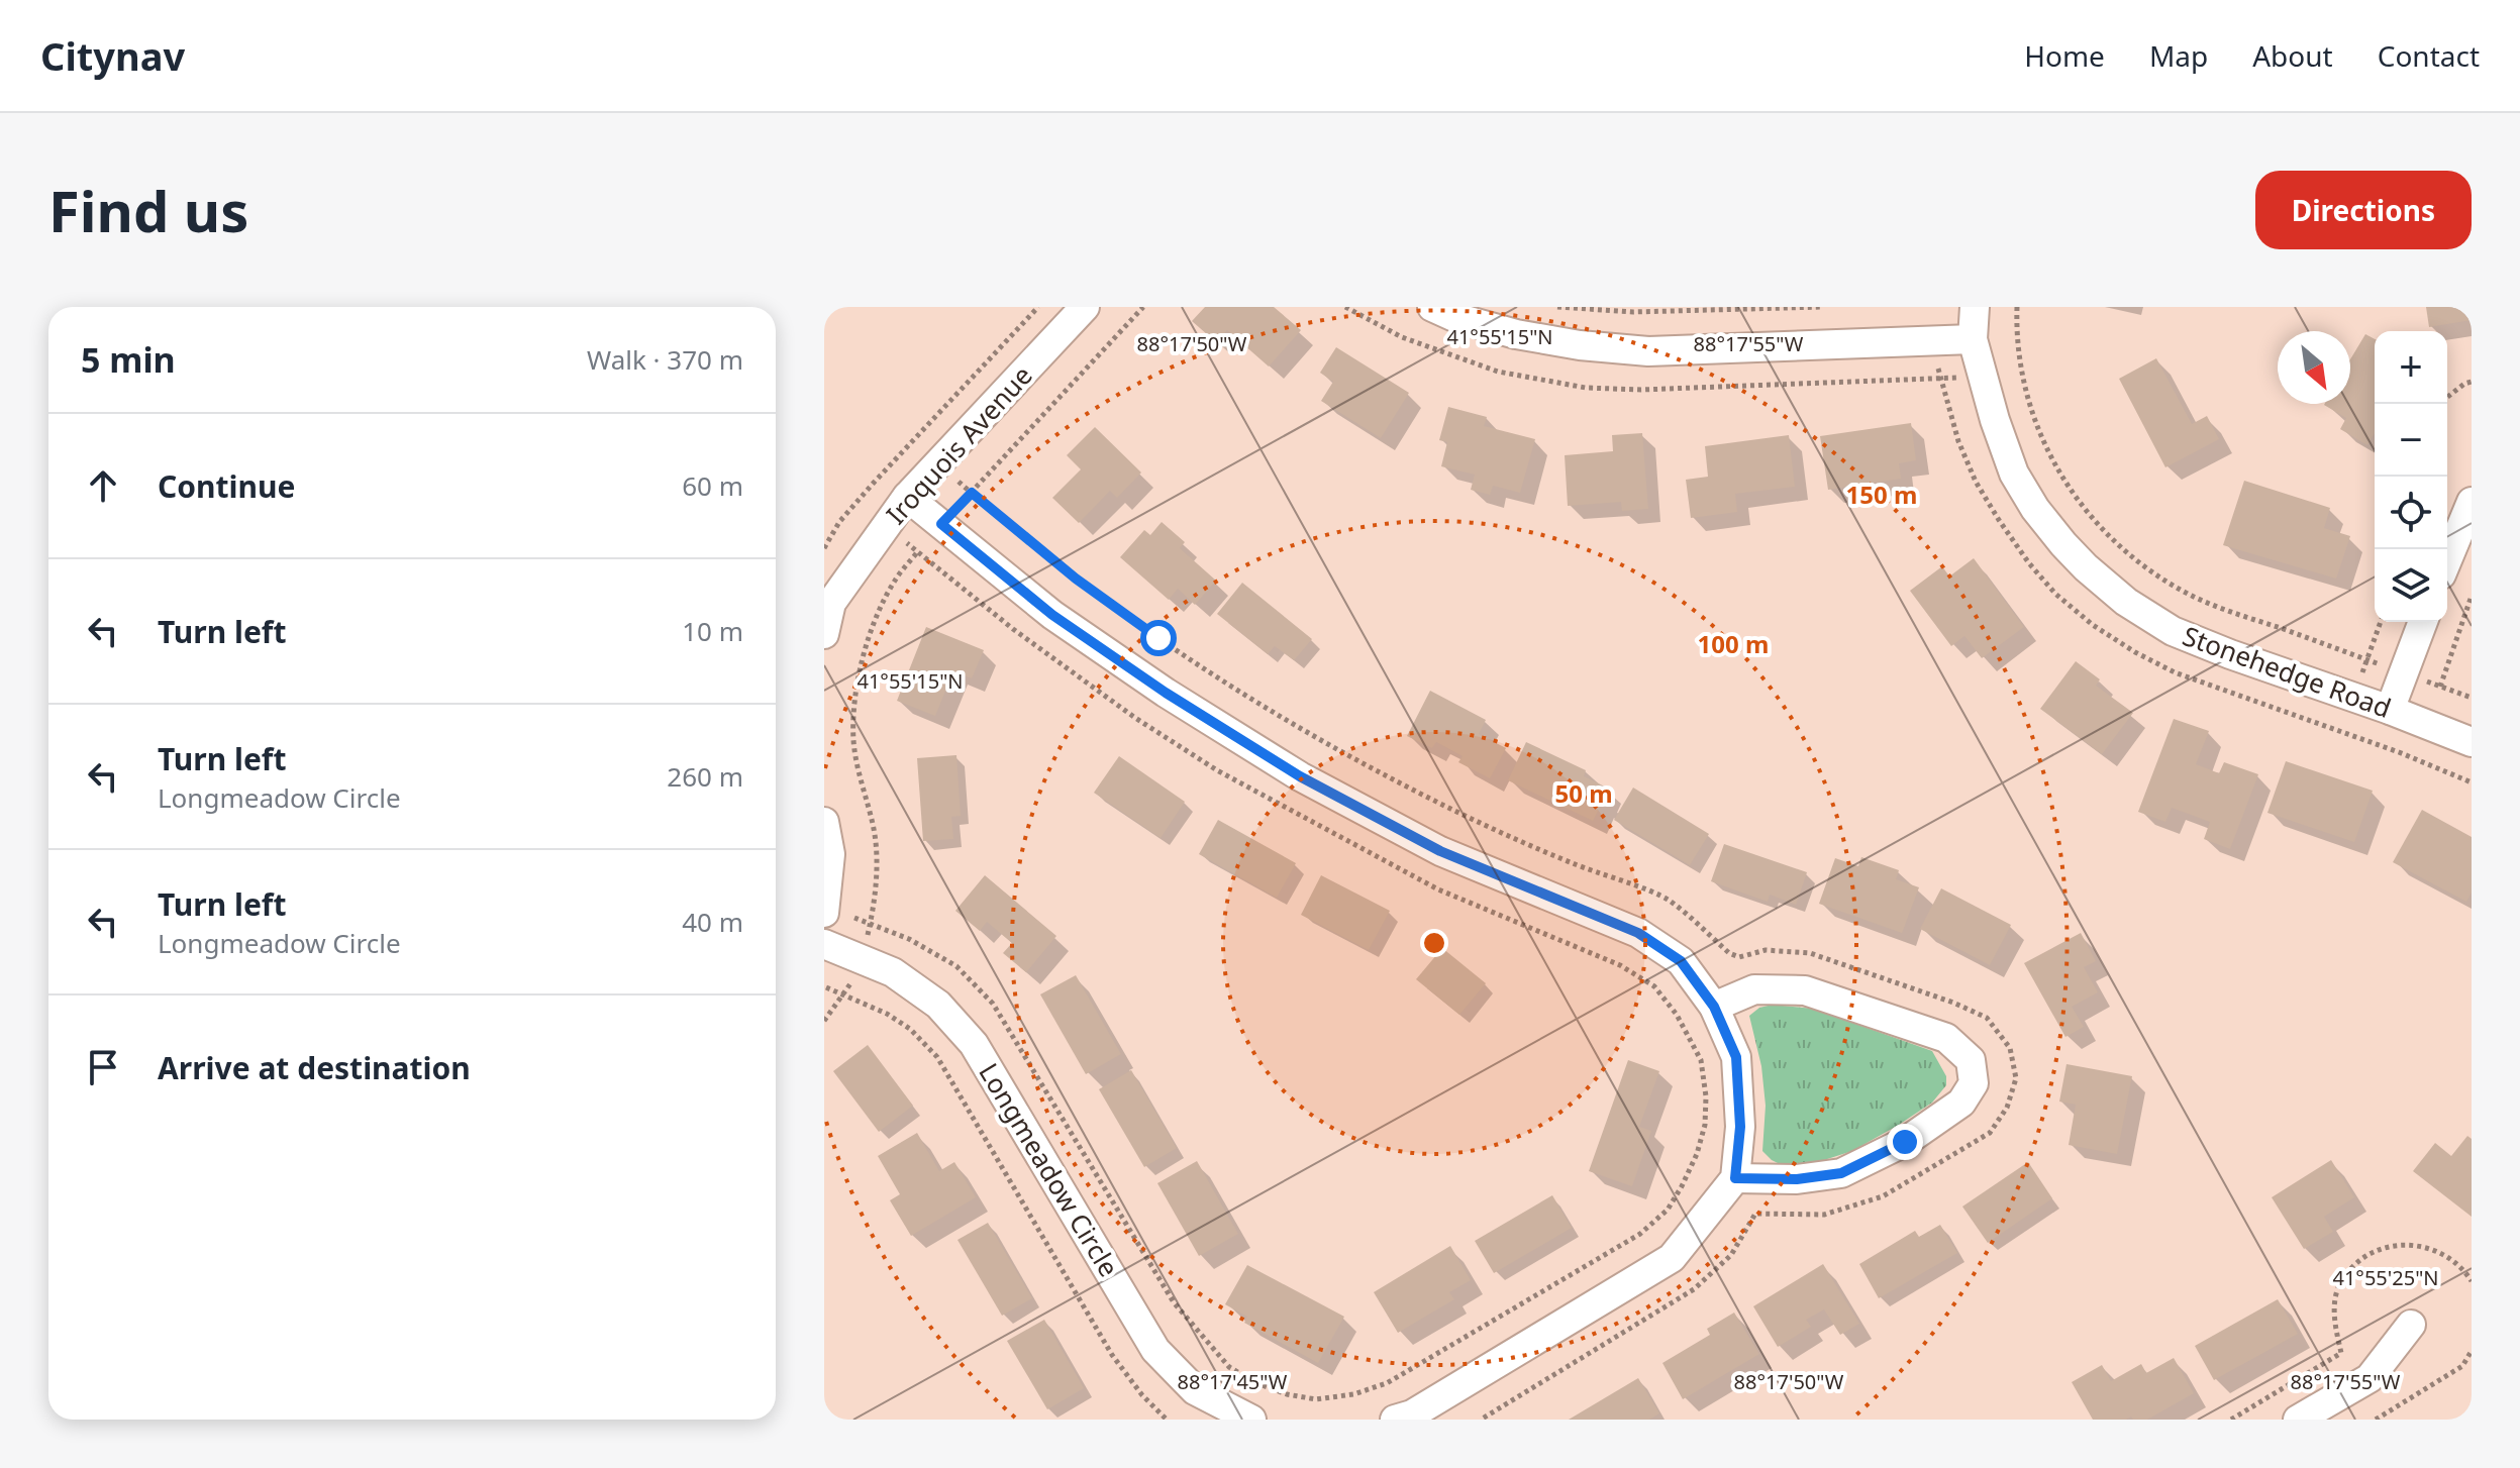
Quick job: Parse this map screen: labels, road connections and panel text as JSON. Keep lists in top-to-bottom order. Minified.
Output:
{"streets":{"street":["Iroquois Avenue","Stonehedge Road","Longmeadow Circle"]},"north":"bottom right","page":{"header":"Citynav","nav":["Home","Map","About","Contact"],"buttons":"Directions","title":"Find us","heading":["5 min","Walk · 370 m"],"map_buttons":["+","−"],"list":[["Continue","60 m"],["Turn left","10 m"],["Turn left","Longmeadow Circle","260 m"],["Turn left","Longmeadow Circle","40 m"],"Arrive at destination"]},"coordinates":["41°55'15\"N","88°17'50\"W","88°17'55\"W","41°55'25\"N","88°17'45\"W"],"rings":["150 m","100 m","50 m"]}
